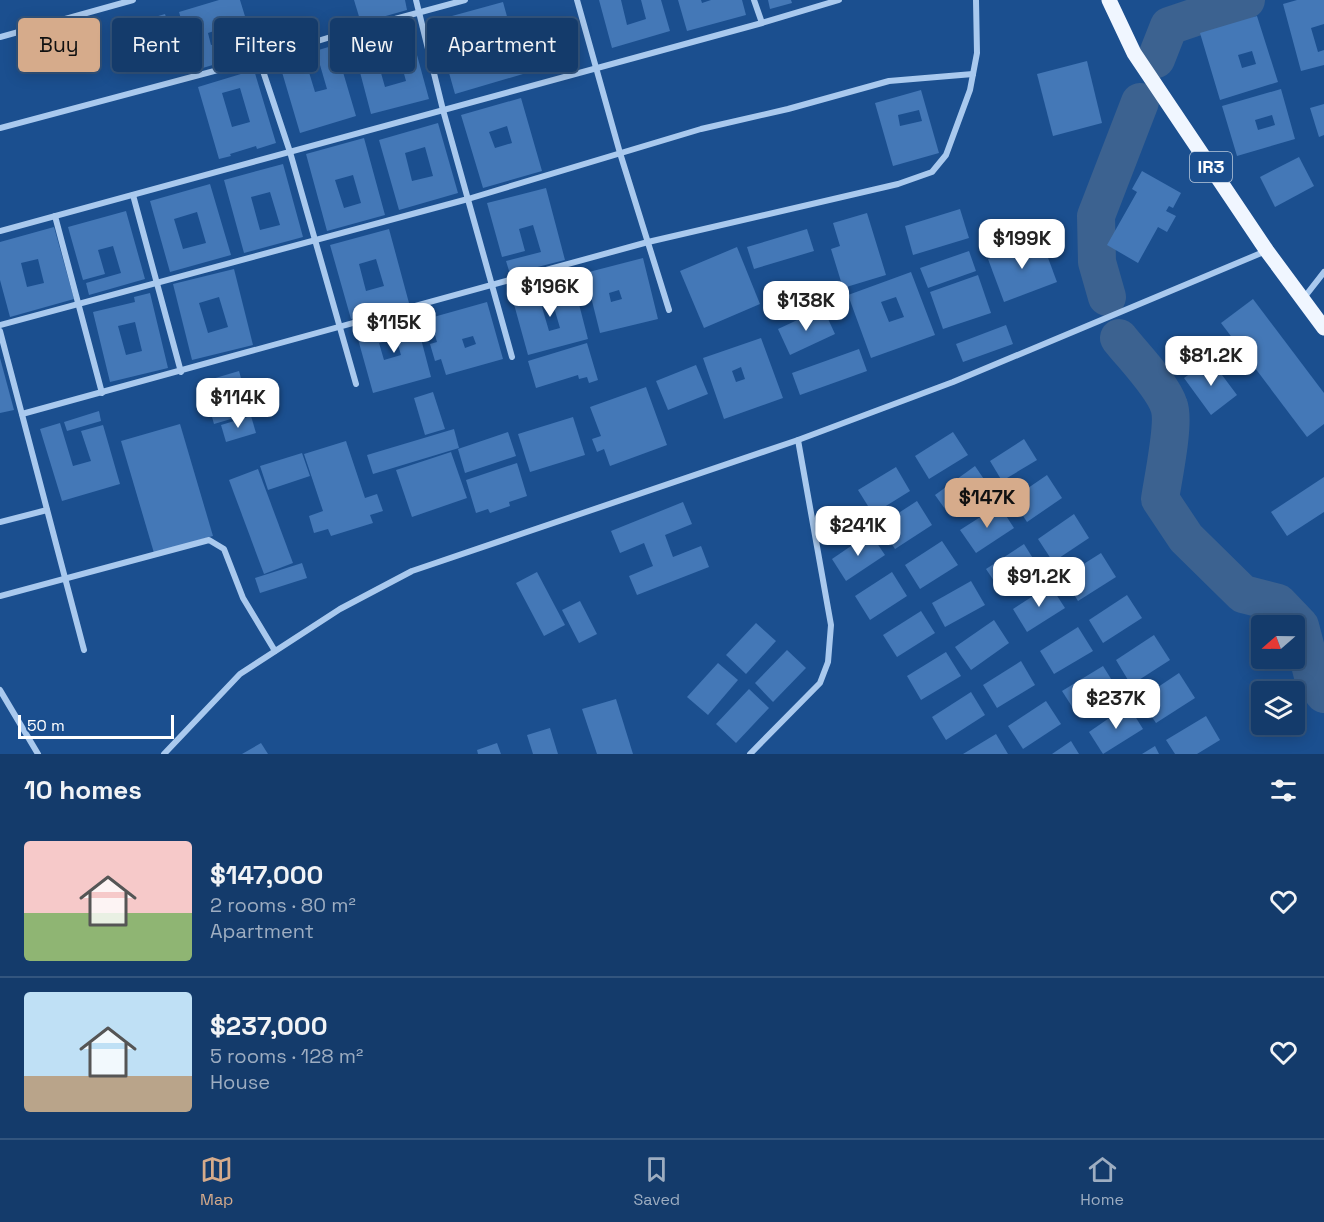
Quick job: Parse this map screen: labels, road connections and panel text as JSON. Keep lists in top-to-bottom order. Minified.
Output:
{"streets":{"main road":["IR3"]},"scale_bar":"50 m","north":"left","page":{"chip":["Buy","Rent","Filters","New","Apartment"],"price":["$199K","$196K","$138K","$115K","$81.2K","$114K","$147K","$241K","$91.2K","$237K"],"scale":"50 m","heading":"10 homes","list":[{"name":"$147,000","note":"2 rooms · 80 m² · Apartment"},{"name":"$237,000","note":"5 rooms · 128 m² · House"}],"tabs":["Map","Saved","Home"]}}
